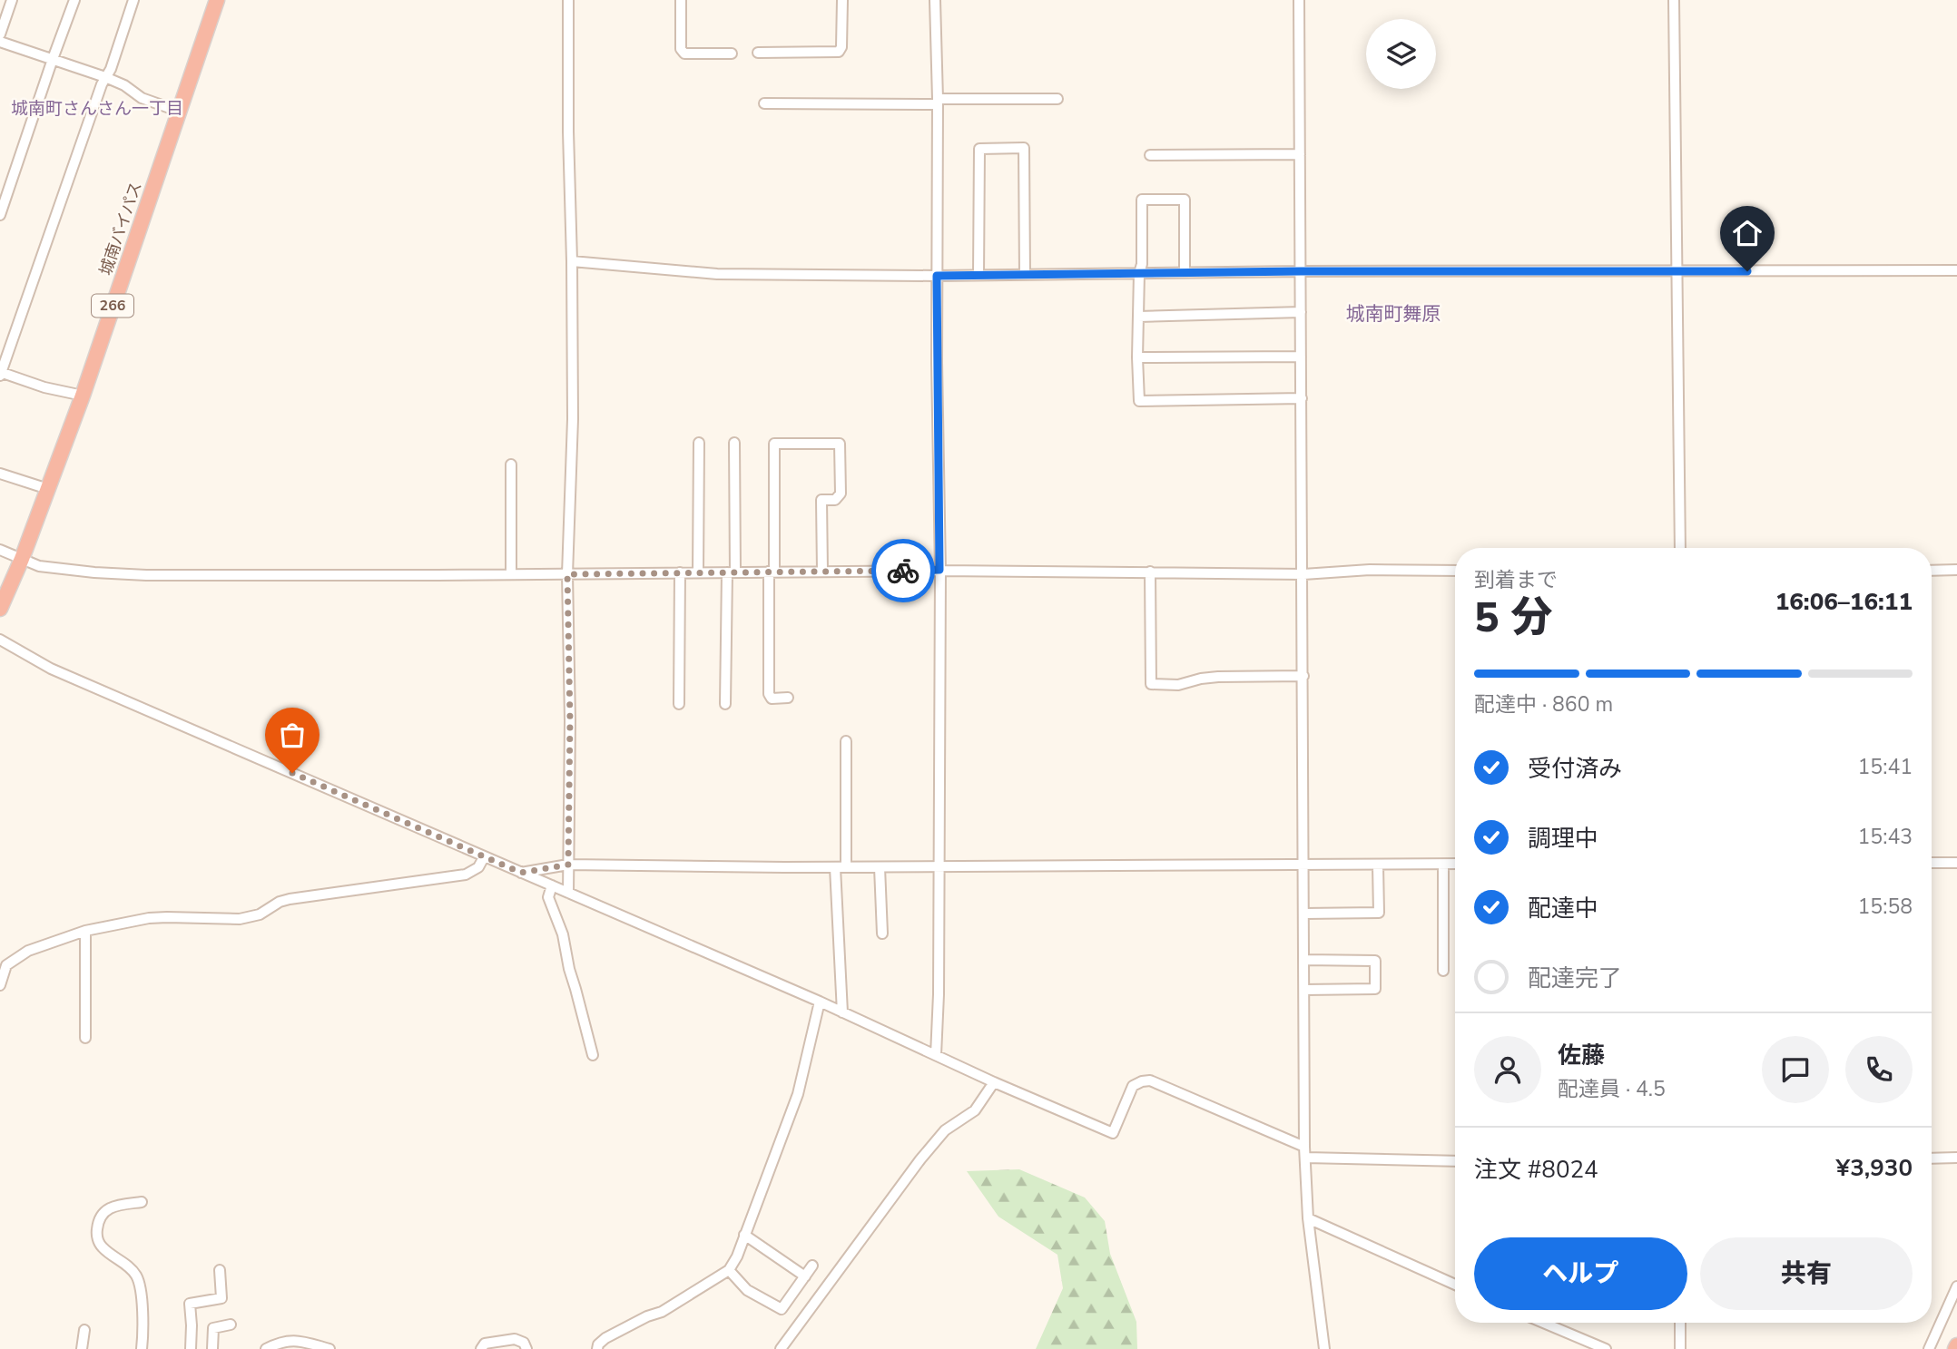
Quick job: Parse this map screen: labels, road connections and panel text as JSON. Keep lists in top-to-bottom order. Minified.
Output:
{"streets":{"highway":["城南バイパス","266"]},"districts":["城南町さんさん一丁目","城南町舞原"],"page":{"heading":["5 分","到着まで","16:06–16:11"],"panel":["佐藤","配達員 · 4.5","注文 #8024","¥3,930"],"bar":"配達中 · 860 m","list":[["受付済み","15:41"],["調理中","15:43"],["配達中","15:58"],"配達完了"],"buttons":["ヘルプ","共有"]}}
